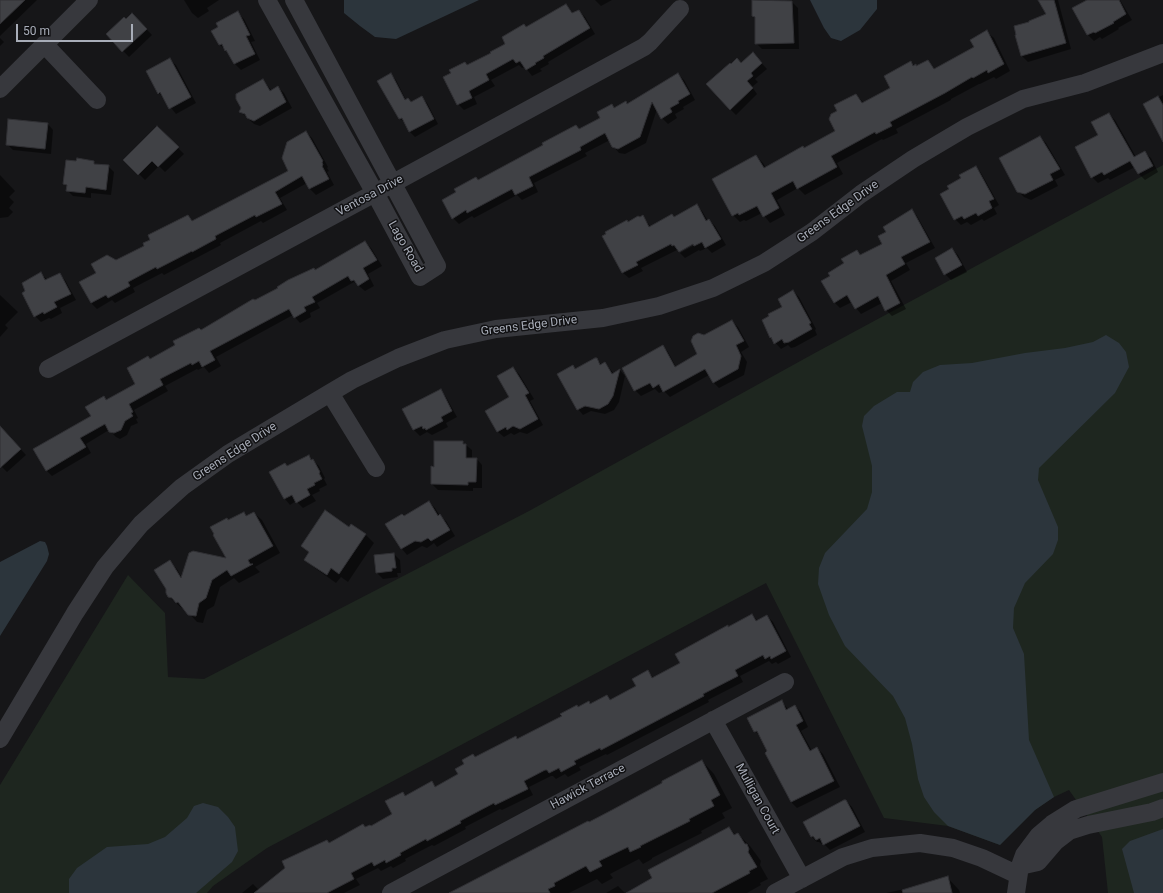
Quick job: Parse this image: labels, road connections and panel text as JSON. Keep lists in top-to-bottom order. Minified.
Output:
{"streets":{"street":["Ventosa Drive","Greens Edge Drive","Lago Road","Hawick Terrace","Mulligan Court"]},"crossings":[["Ventosa Drive","Lago Road"],["Hawick Terrace","Mulligan Court"]],"scale_bar":"50 m"}
